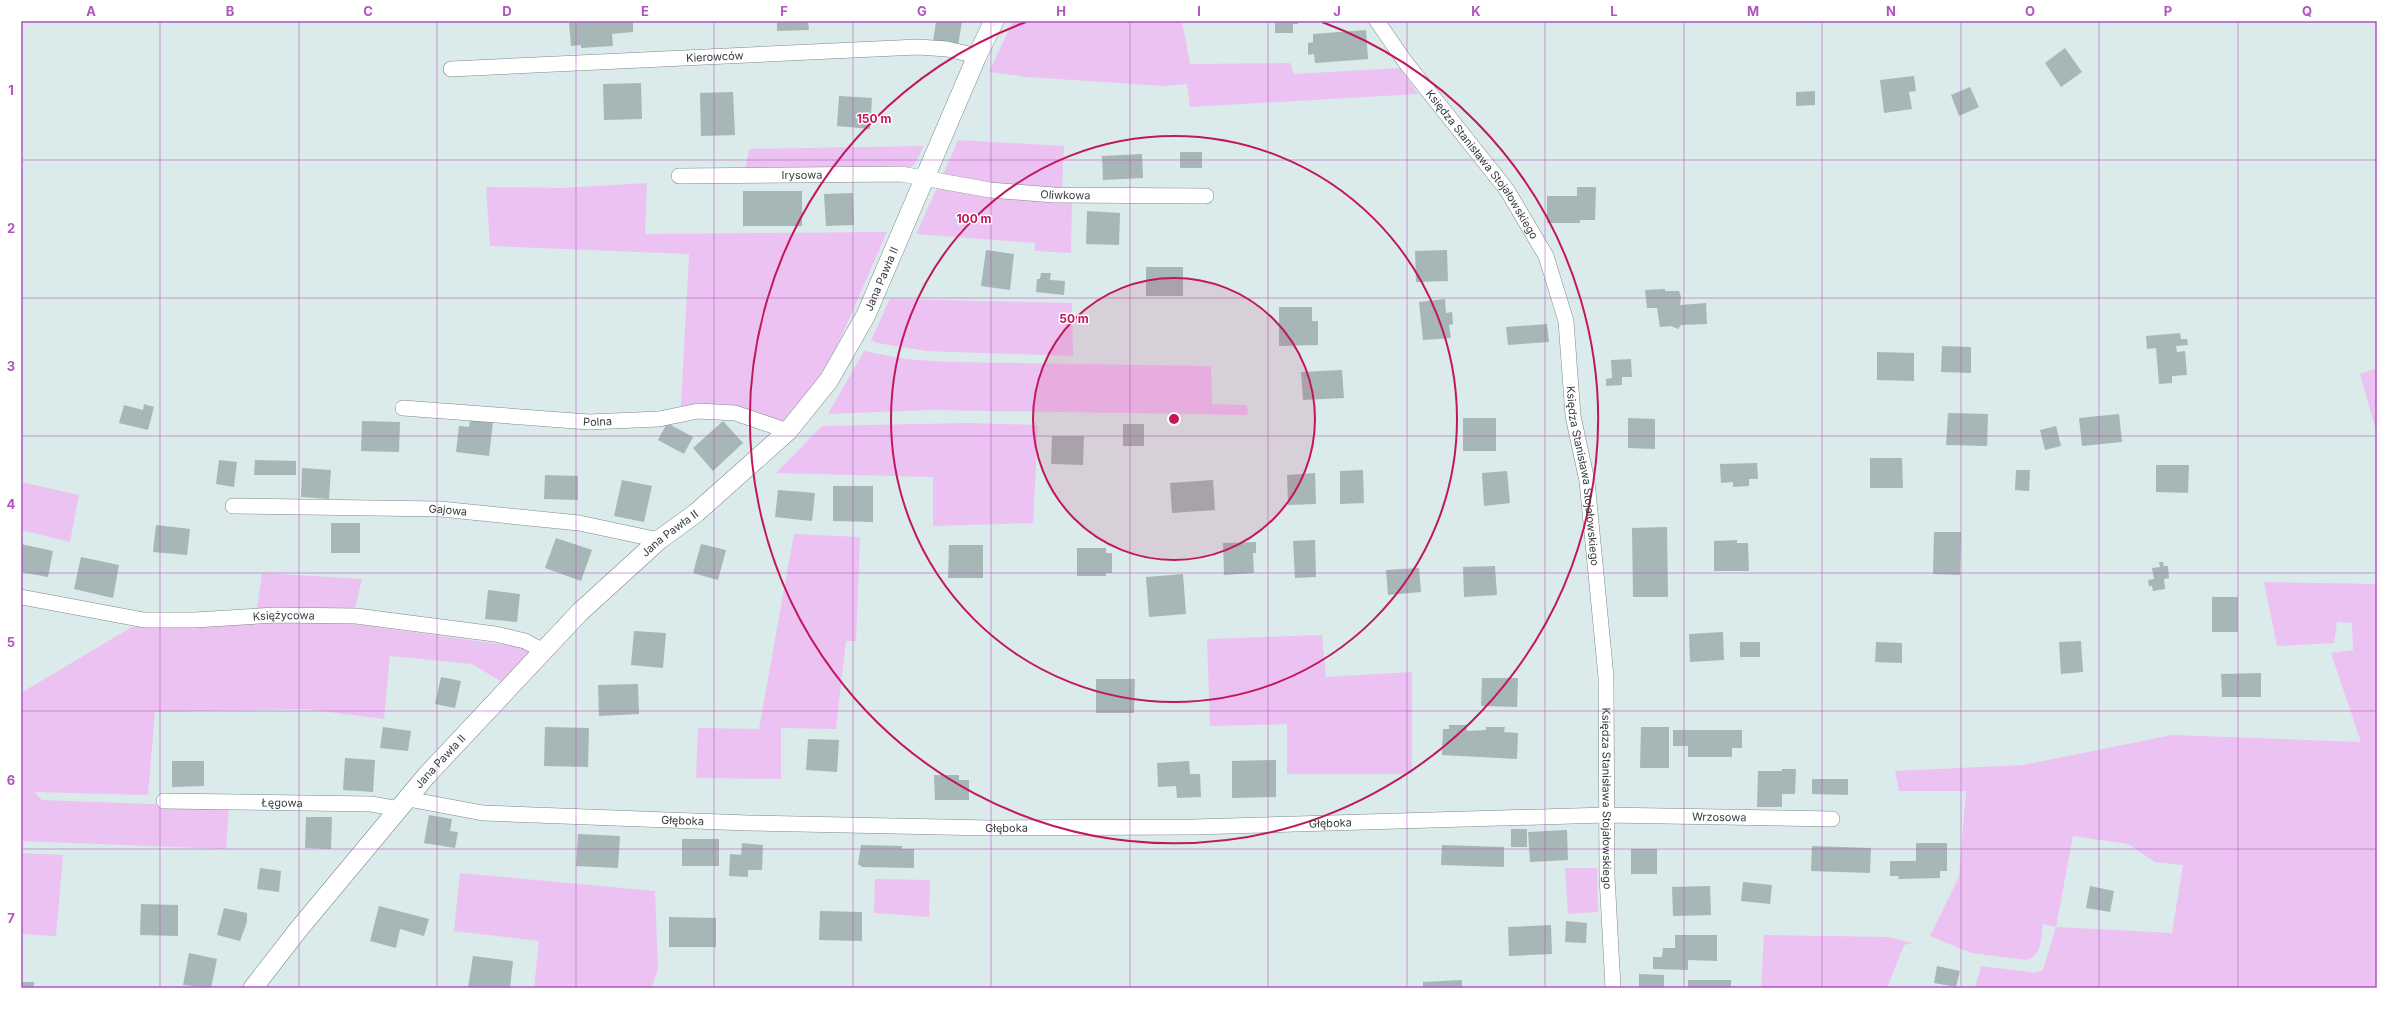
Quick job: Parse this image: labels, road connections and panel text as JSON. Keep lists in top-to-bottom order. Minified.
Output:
{"streets":{"street":["Kierowców","Księdza Stanisława Stojałowskiego","Irysowa","Oliwkowa","Jana Pawła II","Polna","Gajowa","Księżycowa","Łęgowa","Wrzosowa","Głęboka"]},"crossings":[["Kierowców","Jana Pawła II"],["Księdza Stanisława Stojałowskiego","Wrzosowa"],["Księdza Stanisława Stojałowskiego","Głęboka"],["Irysowa","Oliwkowa"],["Irysowa","Jana Pawła II"],["Oliwkowa","Jana Pawła II"],["Jana Pawła II","Polna"],["Jana Pawła II","Gajowa"],["Jana Pawła II","Księżycowa"],["Jana Pawła II","Łęgowa"],["Jana Pawła II","Głęboka"],["Łęgowa","Głęboka"],["Wrzosowa","Głęboka"]],"grid":{"columns":["A","B","C","D","E","F","G","H","I","J","K","L","M","N","O","P","Q"],"rows":["1","2","3","4","5","6","7"]},"rings":["150 m","100 m","50 m"]}
